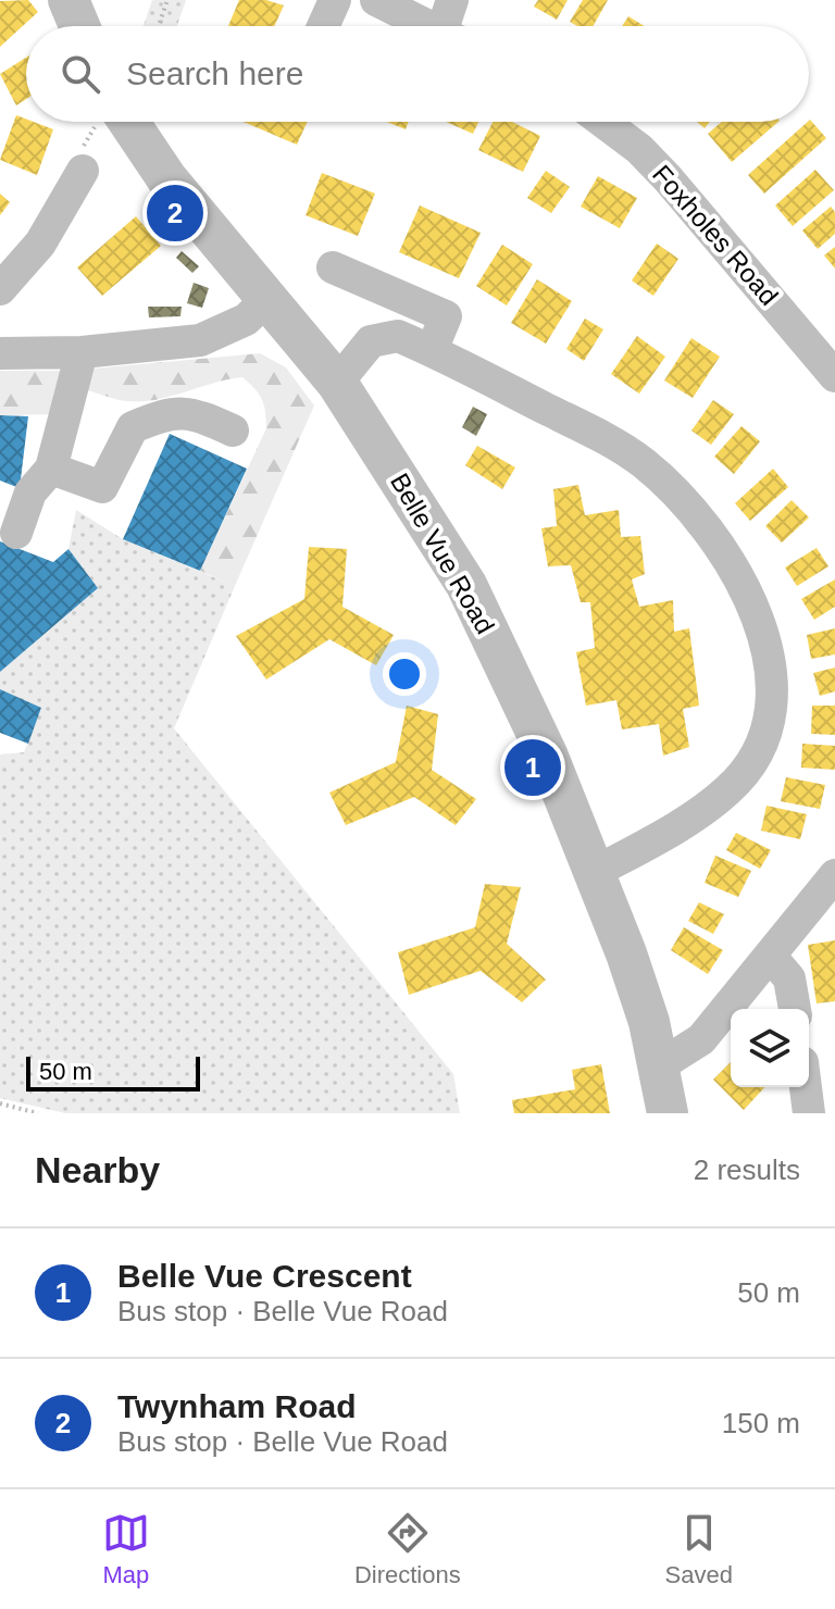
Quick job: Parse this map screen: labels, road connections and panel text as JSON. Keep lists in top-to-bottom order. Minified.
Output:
{"streets":{"main road":["Belle Vue Road"],"street":["Foxholes Road"]},"scale_bar":"50 m","page":{"search":"Search here","pins":["2","1"],"scale":"50 m","heading":["Nearby","2 results"],"list":[{"mark":"1","name":"Belle Vue Crescent","note":"Bus stop · Belle Vue Road","value":"50 m"},{"mark":"2","name":"Twynham Road","note":"Bus stop · Belle Vue Road","value":"150 m"}],"nav":["Map","Directions","Saved"]}}
